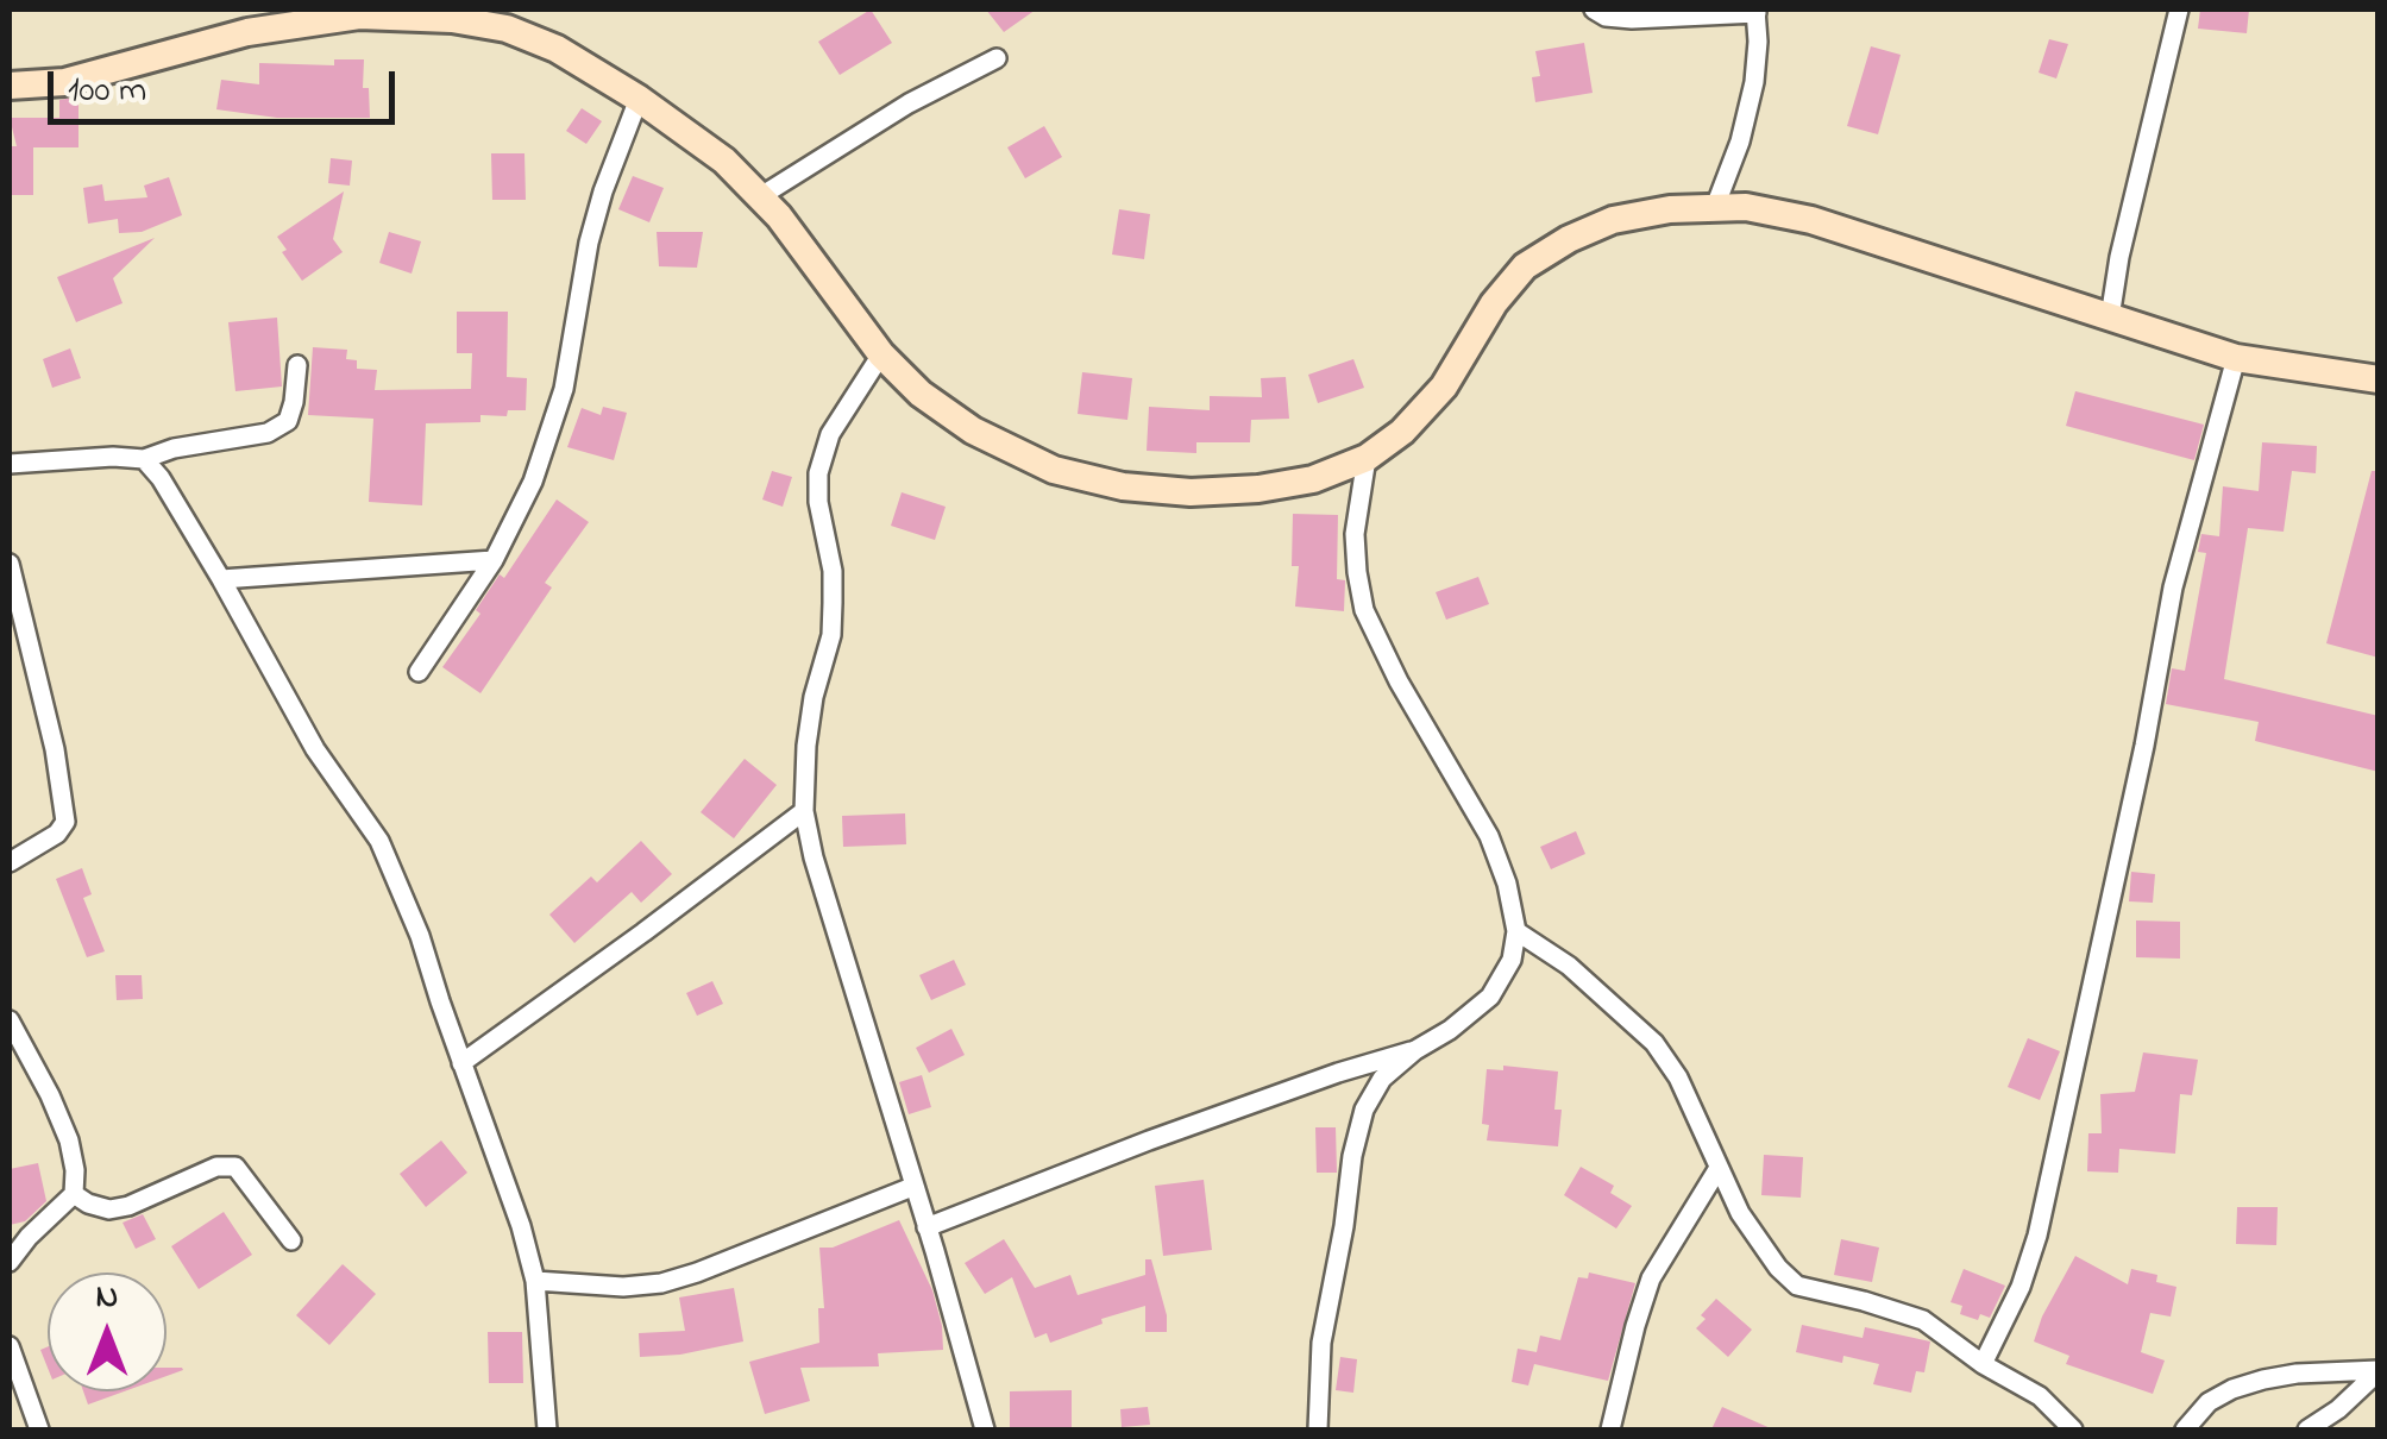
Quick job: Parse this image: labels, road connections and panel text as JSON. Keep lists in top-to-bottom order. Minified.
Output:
{"scale_bar":"100 m","north":"top"}
